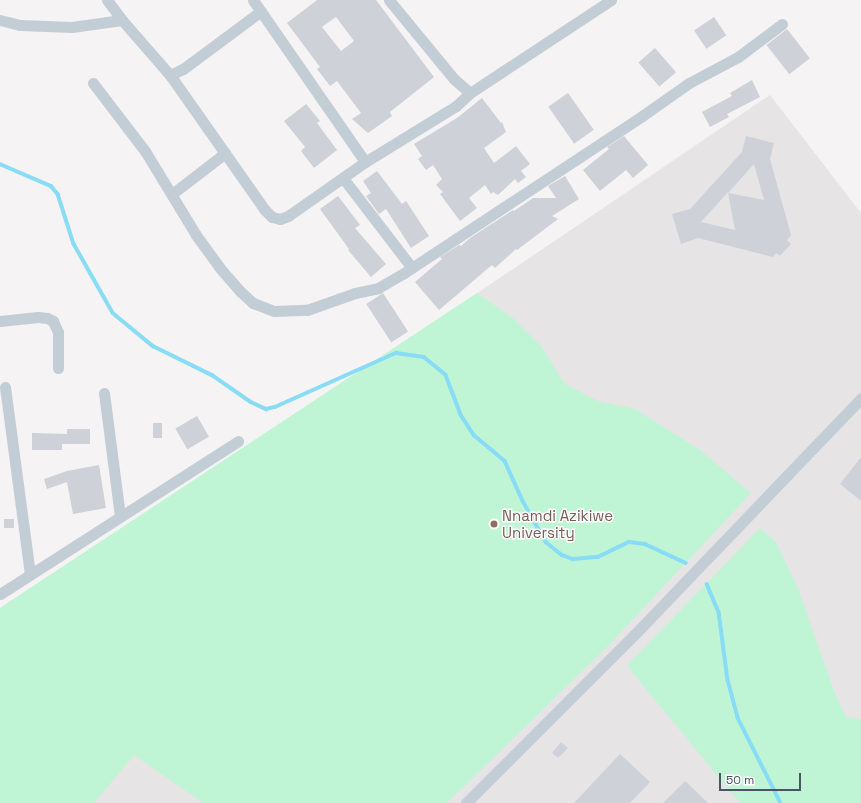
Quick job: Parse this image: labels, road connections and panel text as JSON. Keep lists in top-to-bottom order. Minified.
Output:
{"places":["Nnamdi Azikiwe University"],"scale_bar":"50 m"}
